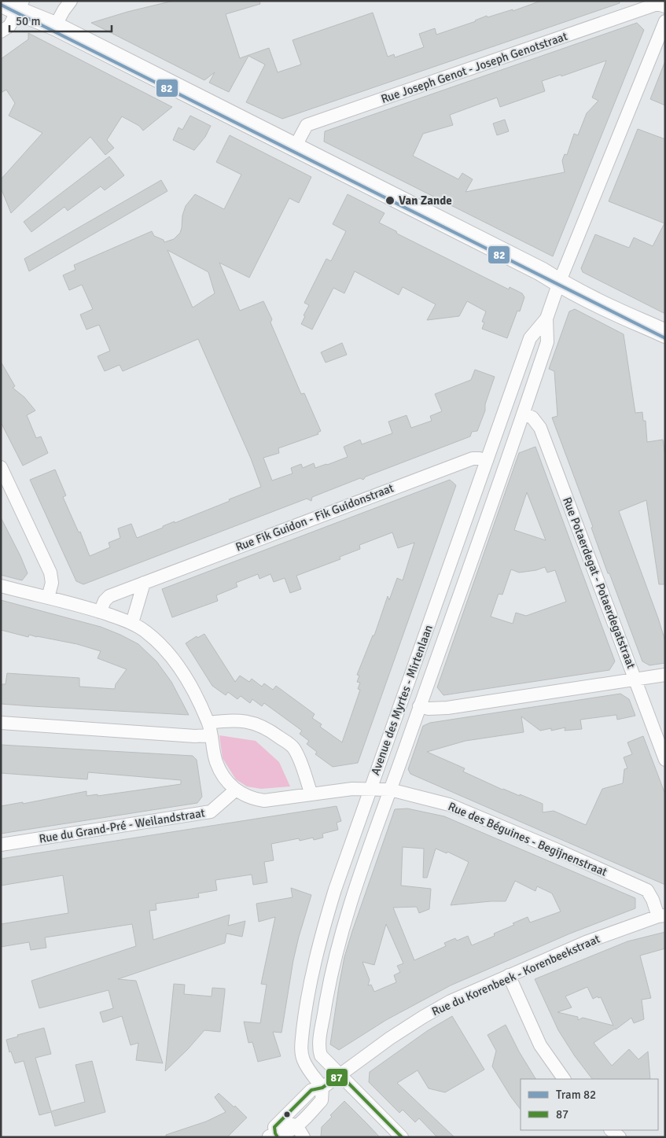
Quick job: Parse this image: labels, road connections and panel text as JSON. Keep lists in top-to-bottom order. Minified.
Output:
{"streets":{"street":["Rue Joseph Genot - Joseph Genotstraat","Rue Fik Guidon - Fik Guidonstraat","Rue Potaerdegat - Potaerdegatstraat","Avenue des Myrtes - Mirtenlaan","Rue du Grand-Pré - Weilandstraat","Rue des Béguines - Begijnenstraat","Rue du Korenbeek - Korenbeekstraat"]},"crossings":[["Rue Fik Guidon - Fik Guidonstraat","Avenue des Myrtes - Mirtenlaan"],["Rue Potaerdegat - Potaerdegatstraat","Avenue des Myrtes - Mirtenlaan"],["Avenue des Myrtes - Mirtenlaan","Rue des Béguines - Begijnenstraat"],["Avenue des Myrtes - Mirtenlaan","Rue du Korenbeek - Korenbeekstraat"],["Rue du Grand-Pré - Weilandstraat","Rue des Béguines - Begijnenstraat"],["Rue des Béguines - Begijnenstraat","Rue du Korenbeek - Korenbeekstraat"]],"places":["Van Zande"],"lines":["tram line 82","transit line 87"],"legend":["Tram 82","87"],"scale_bar":"50 m"}
